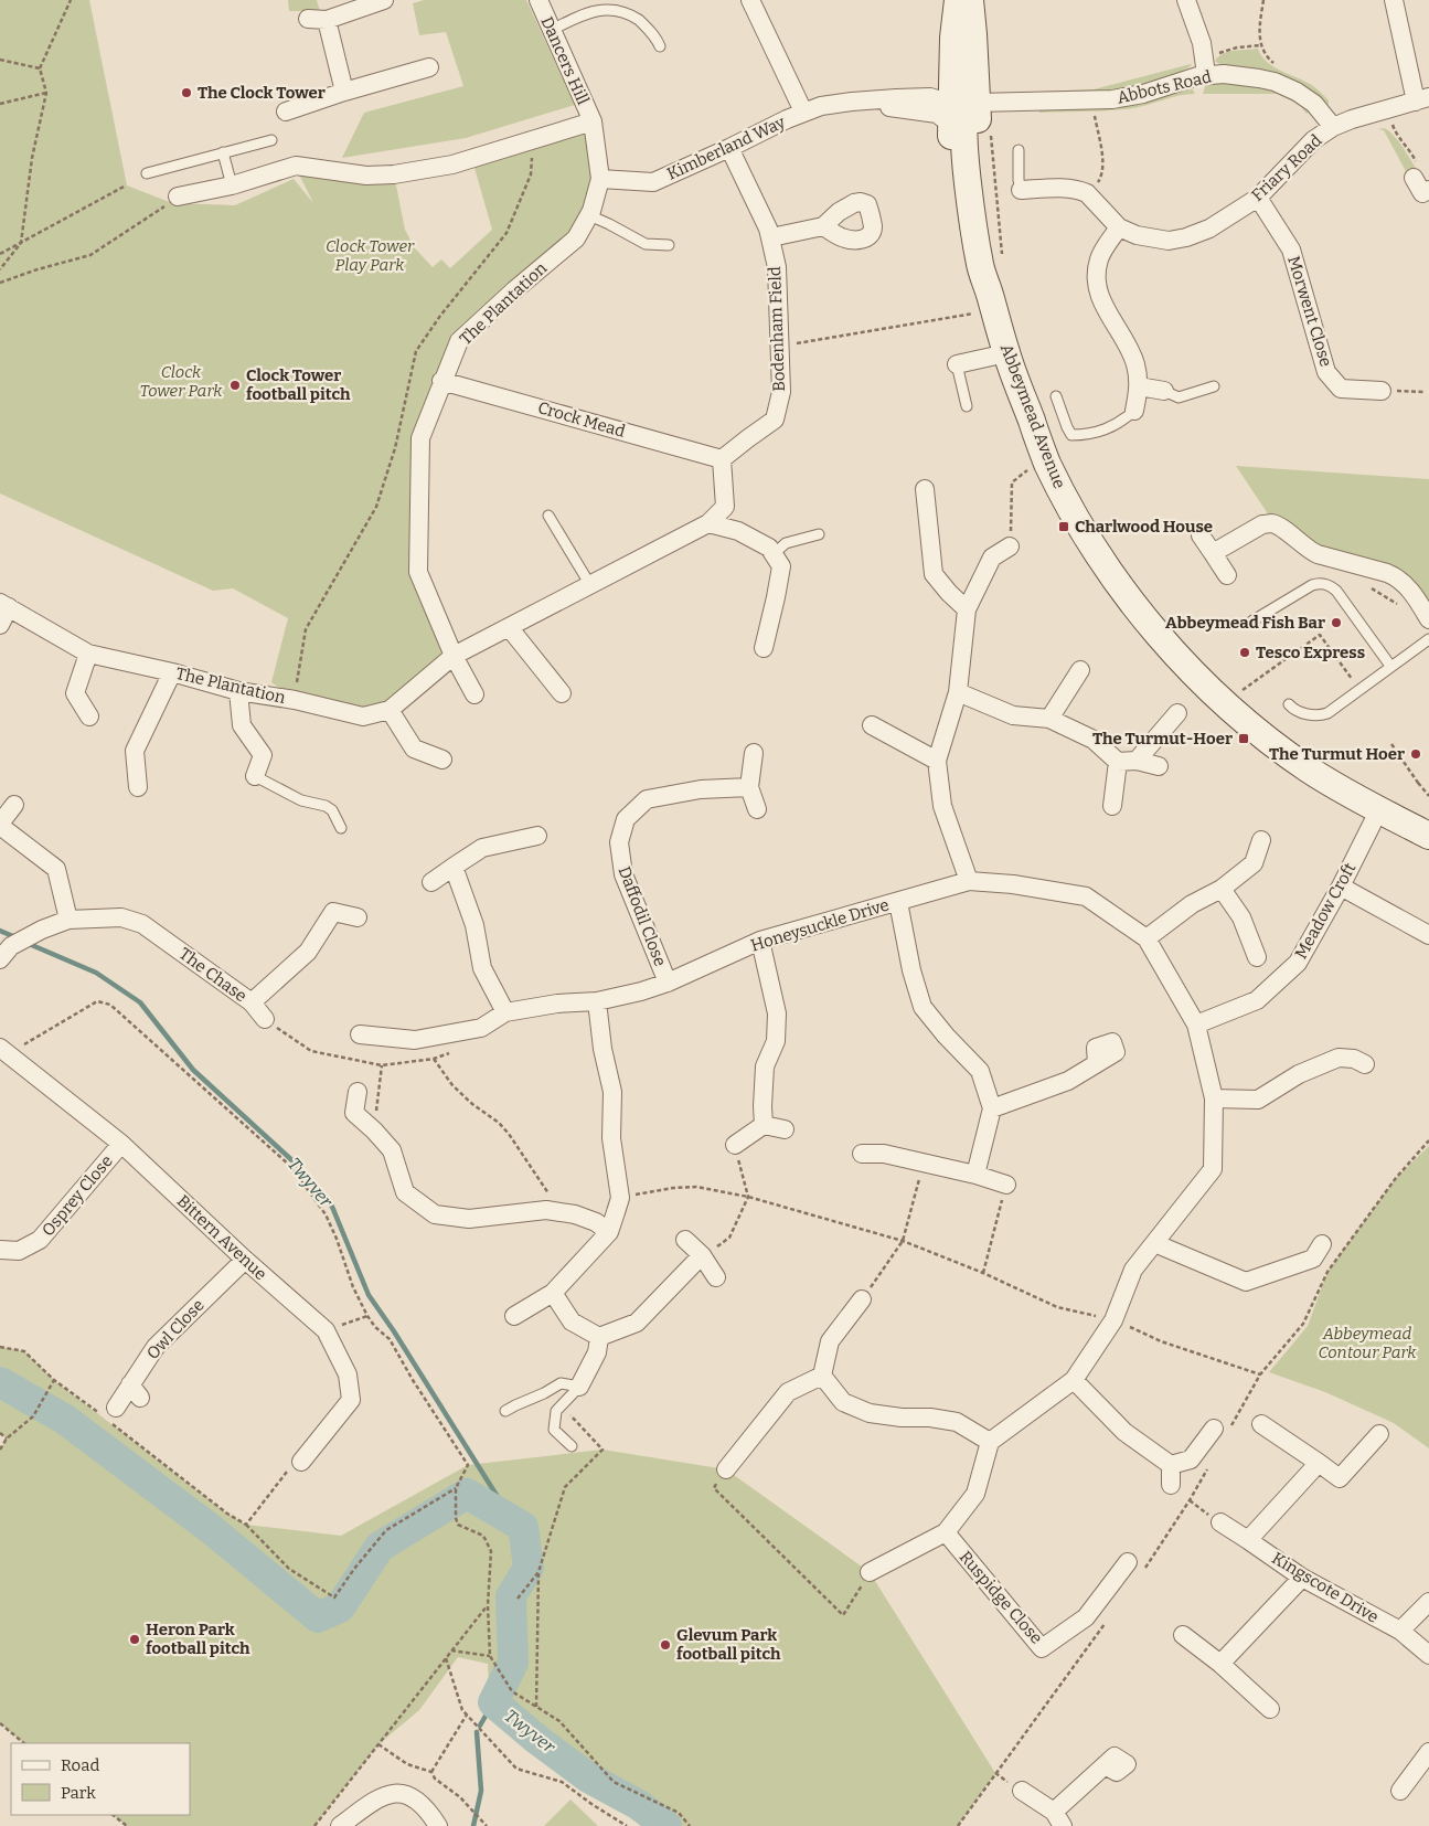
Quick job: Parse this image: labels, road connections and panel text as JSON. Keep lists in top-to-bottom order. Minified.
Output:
{"streets":{"street":["Dancers Hill","Abbots Road","Kimberland Way","Friary Road","The Plantation","Morwent Close","Bodenham Field","Abbeymead Avenue","Crock Mead","Meadow Croft","Daffodil Close","Honeysuckle Drive","The Chase","Osprey Close","Bittern Avenue","Owl Close","Kingscote Drive","Ruspidge Close"]},"crossings":[["Dancers Hill","The Plantation"],["Abbots Road","Kimberland Way"],["Abbots Road","Friary Road"],["Abbots Road","Abbeymead Avenue"],["Kimberland Way","The Plantation"],["Kimberland Way","Bodenham Field"],["Kimberland Way","Abbeymead Avenue"],["Friary Road","Morwent Close"],["The Plantation","Bodenham Field"],["The Plantation","Crock Mead"],["Bodenham Field","Crock Mead"],["Abbeymead Avenue","Meadow Croft"],["Meadow Croft","Honeysuckle Drive"],["Daffodil Close","Honeysuckle Drive"],["Osprey Close","Bittern Avenue"],["Bittern Avenue","Owl Close"]],"water":["Twyver"],"parks":["Clock Tower Play Park","Clock Tower Park","Abbeymead Contour Park"],"places":{"other":["The Clock Tower","Clock Tower football pitch","Abbeymead Fish Bar","Tesco Express","The Turmut Hoer","Heron Park football pitch","Glevum Park football pitch"],"transit":["Charlwood House","The Turmut-Hoer"]},"legend":["Road","Park"]}
